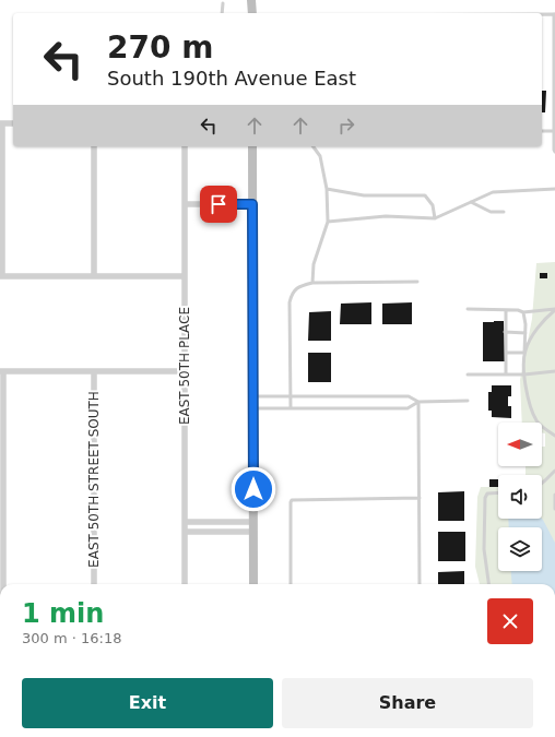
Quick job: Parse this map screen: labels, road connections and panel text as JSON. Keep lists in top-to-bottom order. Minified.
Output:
{"streets":{"street":["EAST 50TH PLACE","EAST 50TH STREET SOUTH"]},"north":"left","page":{"turn":["270 m","South 190th Avenue East"],"heading":["1 min","300 m · 16:18"],"buttons":["Exit","Share"]}}
